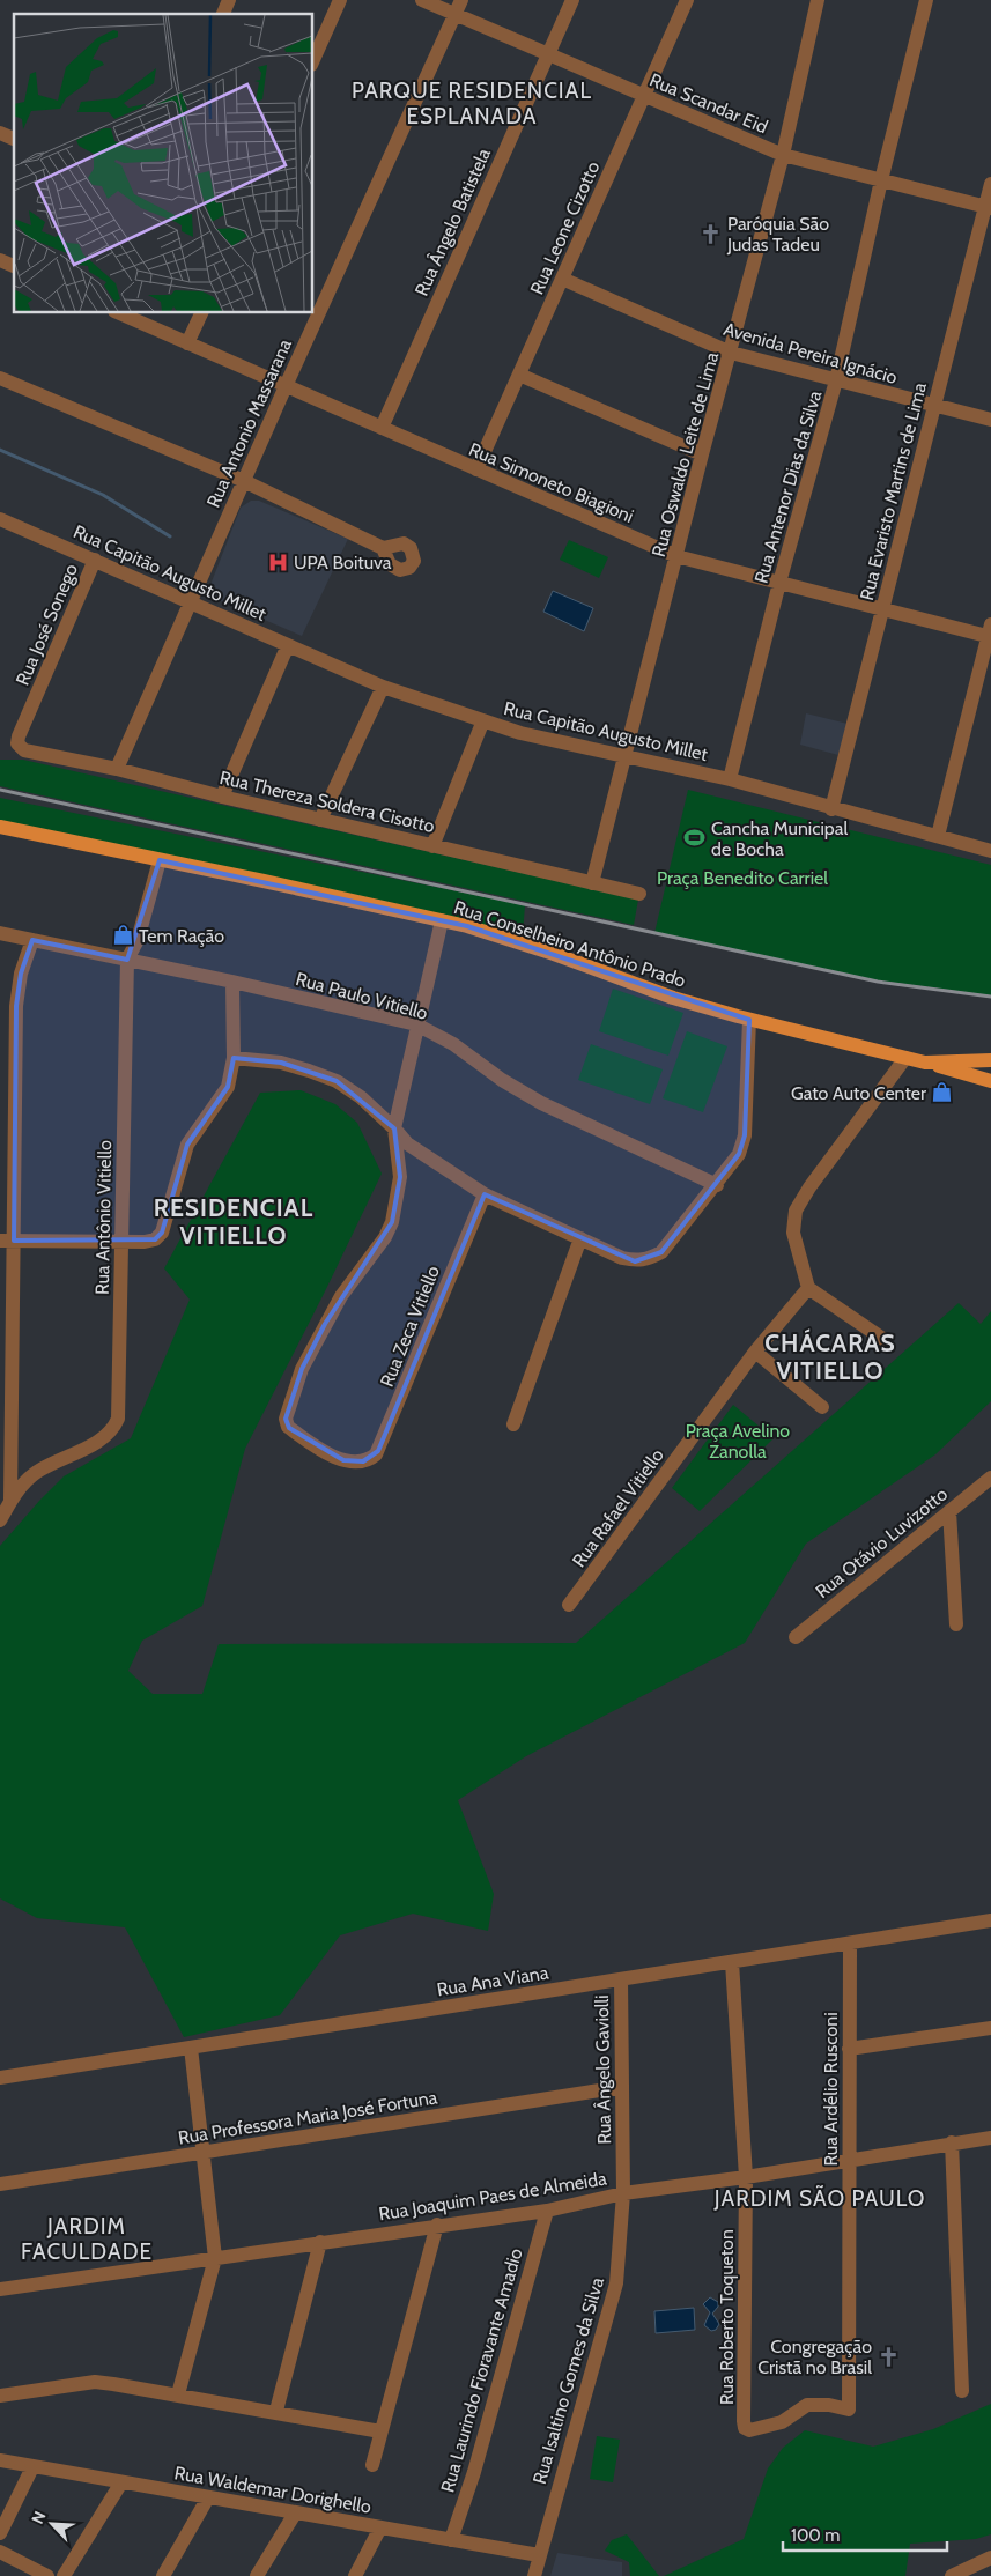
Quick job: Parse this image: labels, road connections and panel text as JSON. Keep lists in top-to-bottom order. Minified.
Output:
{"streets":{"main road":["Rua Conselheiro Antônio Prado"],"street":["Rua Scandar Eid","Rua Ângelo Batistela","Rua Leone Cizotto","Avenida Pereira Ignácio","Rua Antonio Massarana","Rua Oswaldo Leite de Lima","Rua Simoneto Biagioni","Rua Antenor Dias da Silva","Rua Evaristo Martins de Lima","Rua Capitão Augusto Millet","Rua José Sonego","Rua Thereza Soldera Cisotto","Rua Paulo Vitiello","Rua Antônio Vitiello","Rua Zeca Vitiello","Rua Rafael Vitiello","Rua Otávio Luvizotto","Rua Ana Viana","Rua Ângelo Gaviolli","Rua Ardélio Rusconi","Rua Professora Maria José Fortuna","Rua Joaquim Paes de Almeida","Rua Roberto Toqueton","Rua Laurindo Fioravante Amadio","Rua Isaltino Gomes da Silva","Rua Waldemar Dorighello"]},"crossings":[["Rua Scandar Eid","Rua Ângelo Batistela"],["Rua Scandar Eid","Rua Leone Cizotto"],["Rua Scandar Eid","Rua Antonio Massarana"],["Rua Scandar Eid","Rua Oswaldo Leite de Lima"],["Rua Scandar Eid","Rua Antenor Dias da Silva"],["Rua Scandar Eid","Rua Evaristo Martins de Lima"],["Rua Ângelo Batistela","Rua Simoneto Biagioni"],["Rua Leone Cizotto","Avenida Pereira Ignácio"],["Rua Leone Cizotto","Rua Simoneto Biagioni"],["Avenida Pereira Ignácio","Rua Oswaldo Leite de Lima"],["Avenida Pereira Ignácio","Rua Antenor Dias da Silva"],["Avenida Pereira Ignácio","Rua Evaristo Martins de Lima"],["Rua Antonio Massarana","Rua Simoneto Biagioni"],["Rua Antonio Massarana","Rua Capitão Augusto Millet"],["Rua Antonio Massarana","Rua Thereza Soldera Cisotto"],["Rua Oswaldo Leite de Lima","Rua Simoneto Biagioni"],["Rua Oswaldo Leite de Lima","Rua Capitão Augusto Millet"],["Rua Oswaldo Leite de Lima","Rua Thereza Soldera Cisotto"],["Rua Simoneto Biagioni","Rua Antenor Dias da Silva"],["Rua Simoneto Biagioni","Rua Evaristo Martins de Lima"],["Rua Antenor Dias da Silva","Rua Capitão Augusto Millet"],["Rua Evaristo Martins de Lima","Rua Capitão Augusto Millet"],["Rua Capitão Augusto Millet","Rua José Sonego"],["Rua José Sonego","Rua Thereza Soldera Cisotto"],["Rua Conselheiro Antônio Prado","Rua Antônio Vitiello"],["Rua Paulo Vitiello","Rua Antônio Vitiello"],["Rua Ana Viana","Rua Ângelo Gaviolli"],["Rua Ana Viana","Rua Ardélio Rusconi"],["Rua Ana Viana","Rua Roberto Toqueton"],["Rua Ângelo Gaviolli","Rua Professora Maria José Fortuna"],["Rua Ângelo Gaviolli","Rua Joaquim Paes de Almeida"],["Rua Ângelo Gaviolli","Rua Isaltino Gomes da Silva"],["Rua Ardélio Rusconi","Rua Joaquim Paes de Almeida"],["Rua Ardélio Rusconi","Rua Roberto Toqueton"],["Rua Joaquim Paes de Almeida","Rua Roberto Toqueton"],["Rua Joaquim Paes de Almeida","Rua Laurindo Fioravante Amadio"],["Rua Joaquim Paes de Almeida","Rua Isaltino Gomes da Silva"],["Rua Laurindo Fioravante Amadio","Rua Waldemar Dorighello"],["Rua Isaltino Gomes da Silva","Rua Waldemar Dorighello"]],"districts":["PARQUE RESIDENCIAL ESPLANADA","RESIDENCIAL VITIELLO","CHÁCARAS VITIELLO","JARDIM SÃO PAULO","JARDIM FACULDADE"],"parks":["Praça Benedito Carriel","Praça Avelino Zanolla"],"places":{"church":["Paróquia São Judas Tadeu","Congregação Cristã no Brasil"],"hospital":["UPA Boituva"],"sports":["Cancha Municipal de Bocha"],"shop":["Tem Ração","Gato Auto Center"]},"scale_bar":"100 m","north":"top left"}
